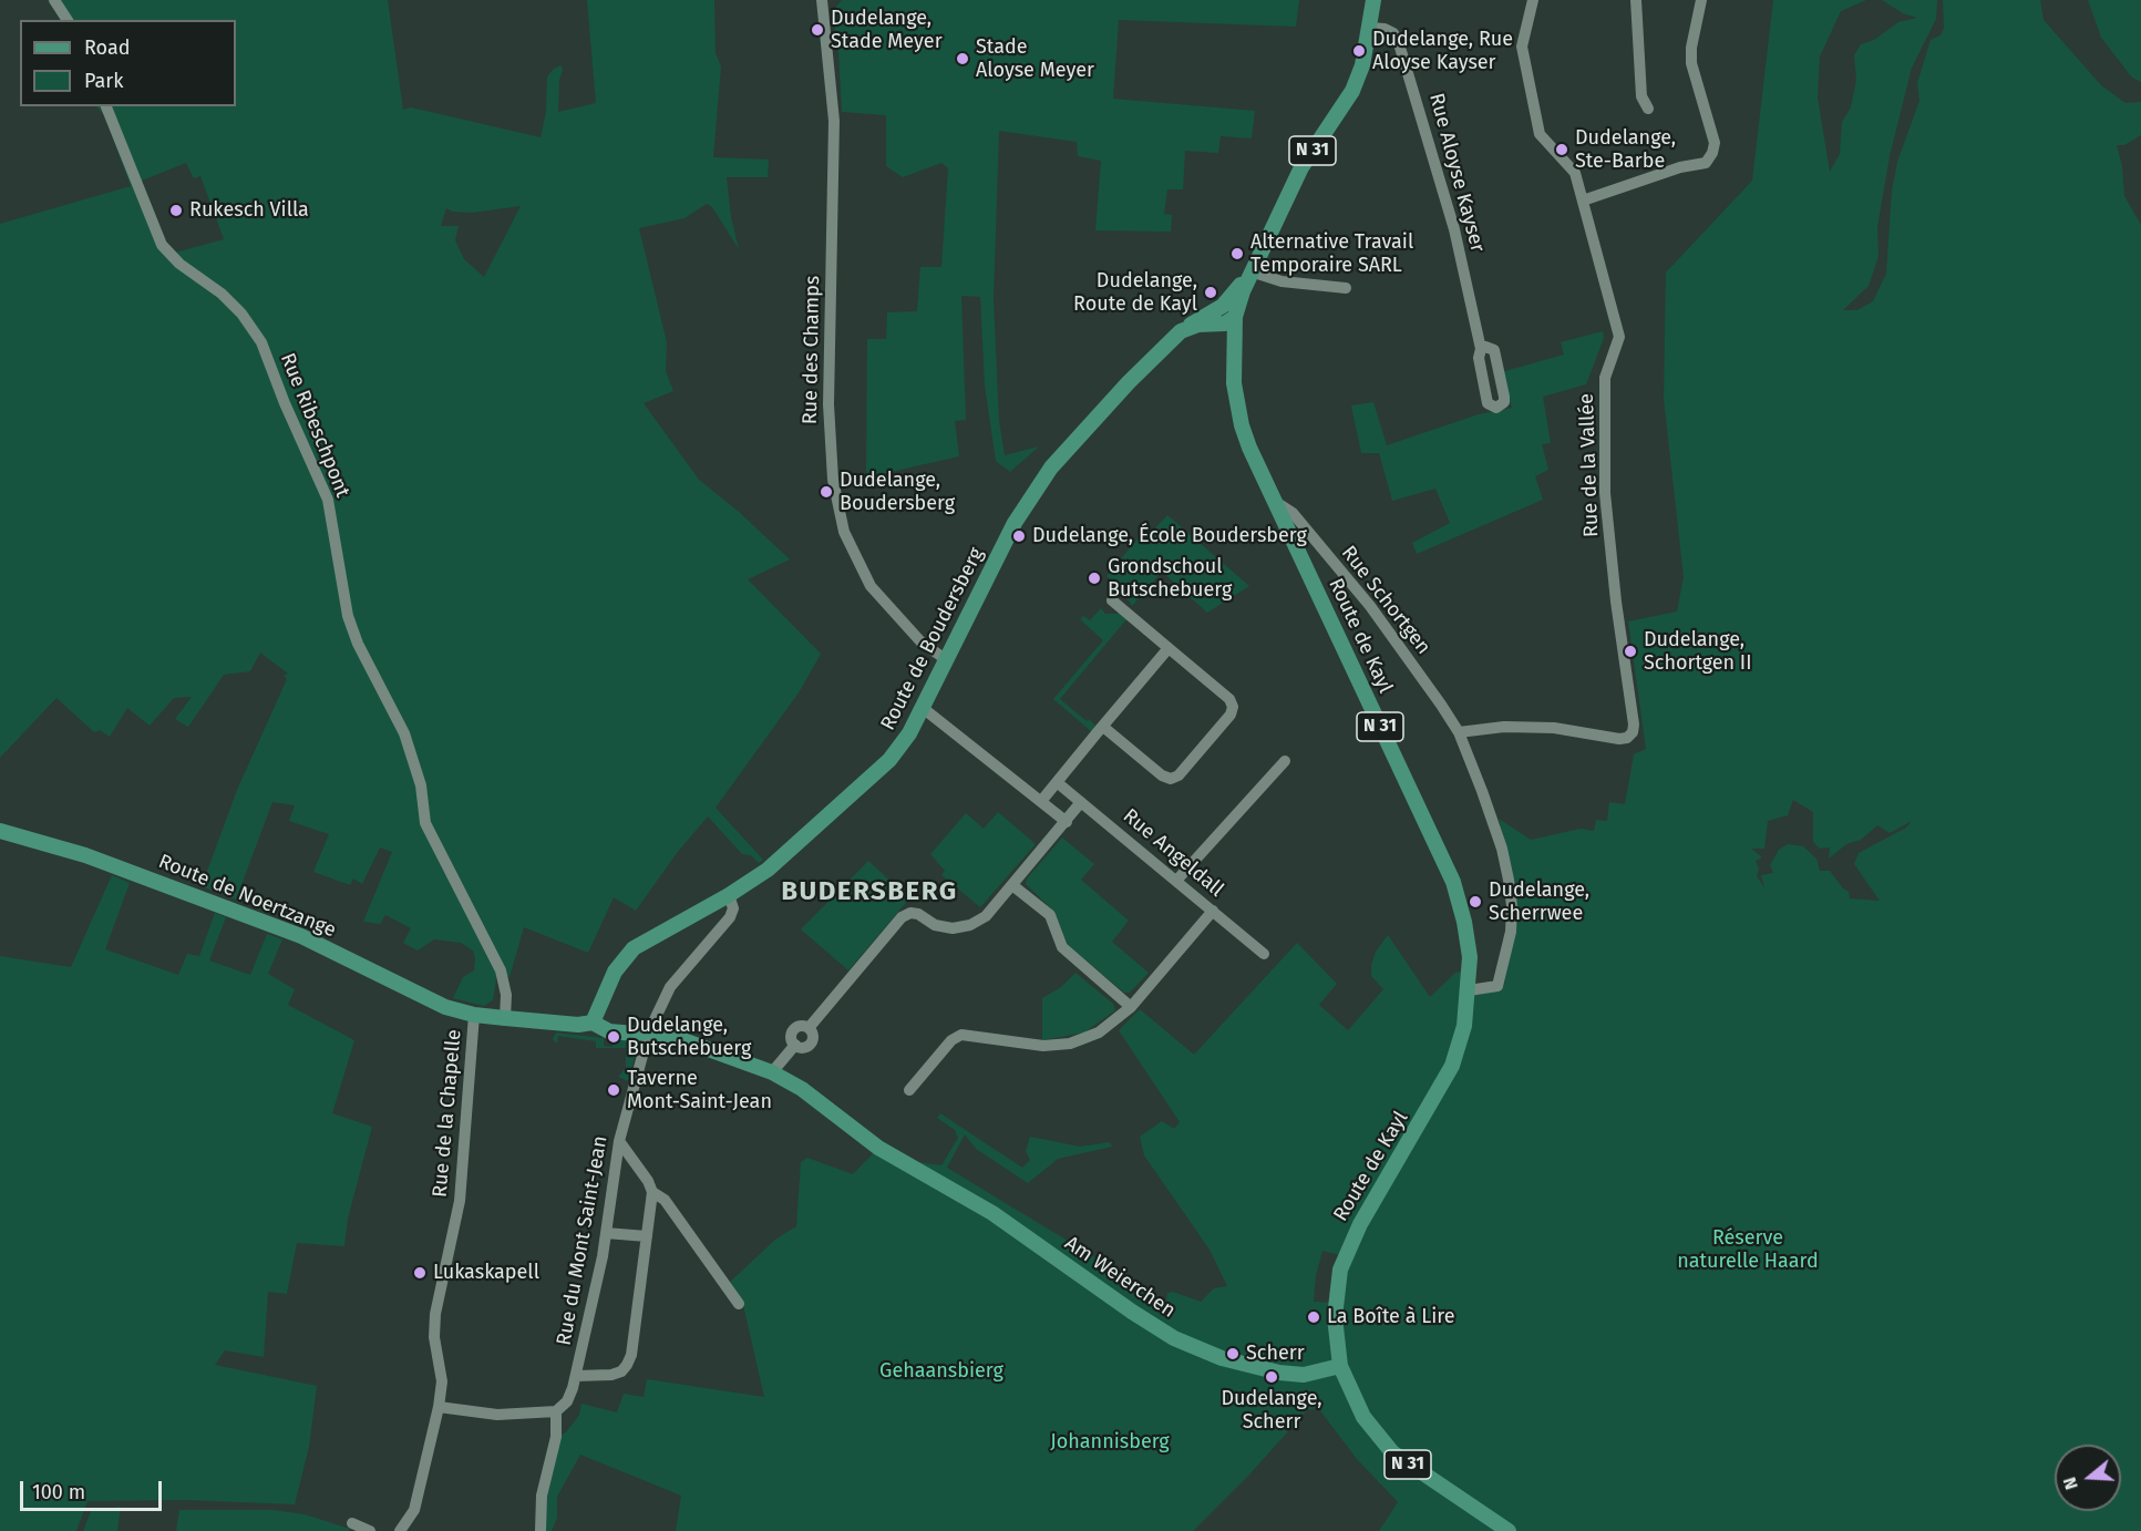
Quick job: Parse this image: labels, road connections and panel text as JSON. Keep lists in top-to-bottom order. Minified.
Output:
{"streets":{"main road":["N 31","Route de Kayl","Route de Boudersberg","Route de Noertzange","Am Weierchen"],"street":["Rue Aloyse Kayser","Rue des Champs","Rue Ribeschpont","Rue de la Vallée","Rue Schortgen","Rue Angeldall","Rue de la Chapelle","Rue du Mont Saint-Jean"]},"crossings":[["N 31","Route de Kayl"],["N 31","Am Weierchen"],["Rue Aloyse Kayser","Route de Kayl"],["Rue des Champs","Route de Boudersberg"],["Rue Ribeschpont","Route de Noertzange"],["Rue de la Vallée","Rue Schortgen"],["Rue Schortgen","Route de Kayl"],["Route de Kayl","Route de Boudersberg"],["Route de Kayl","Am Weierchen"],["Route de Boudersberg","Route de Noertzange"],["Route de Boudersberg","Rue du Mont Saint-Jean"],["Route de Noertzange","Rue de la Chapelle"],["Route de Noertzange","Rue du Mont Saint-Jean"]],"districts":["BUDERSBERG"],"parks":["Réserve naturelle Haard","Gehaansbierg","Johannisberg"],"places":["Dudelange, Stade Meyer","Dudelange, Rue Aloyse Kayser","Stade Aloyse Meyer","Dudelange, Ste-Barbe","Rukesch Villa","Alternative Travail Temporaire SARL","Dudelange, Route de Kayl","Dudelange, Boudersberg","Dudelange, École Boudersberg","Grondschoul Butschebuerg","Dudelange, Schortgen II","Dudelange, Scherrwee","Dudelange, Butschebuerg","Taverne Mont-Saint-Jean","Lukaskapell","La Boîte à Lire","Scherr","Dudelange, Scherr"],"legend":["Road","Park"],"scale_bar":"100 m","north":"left"}
